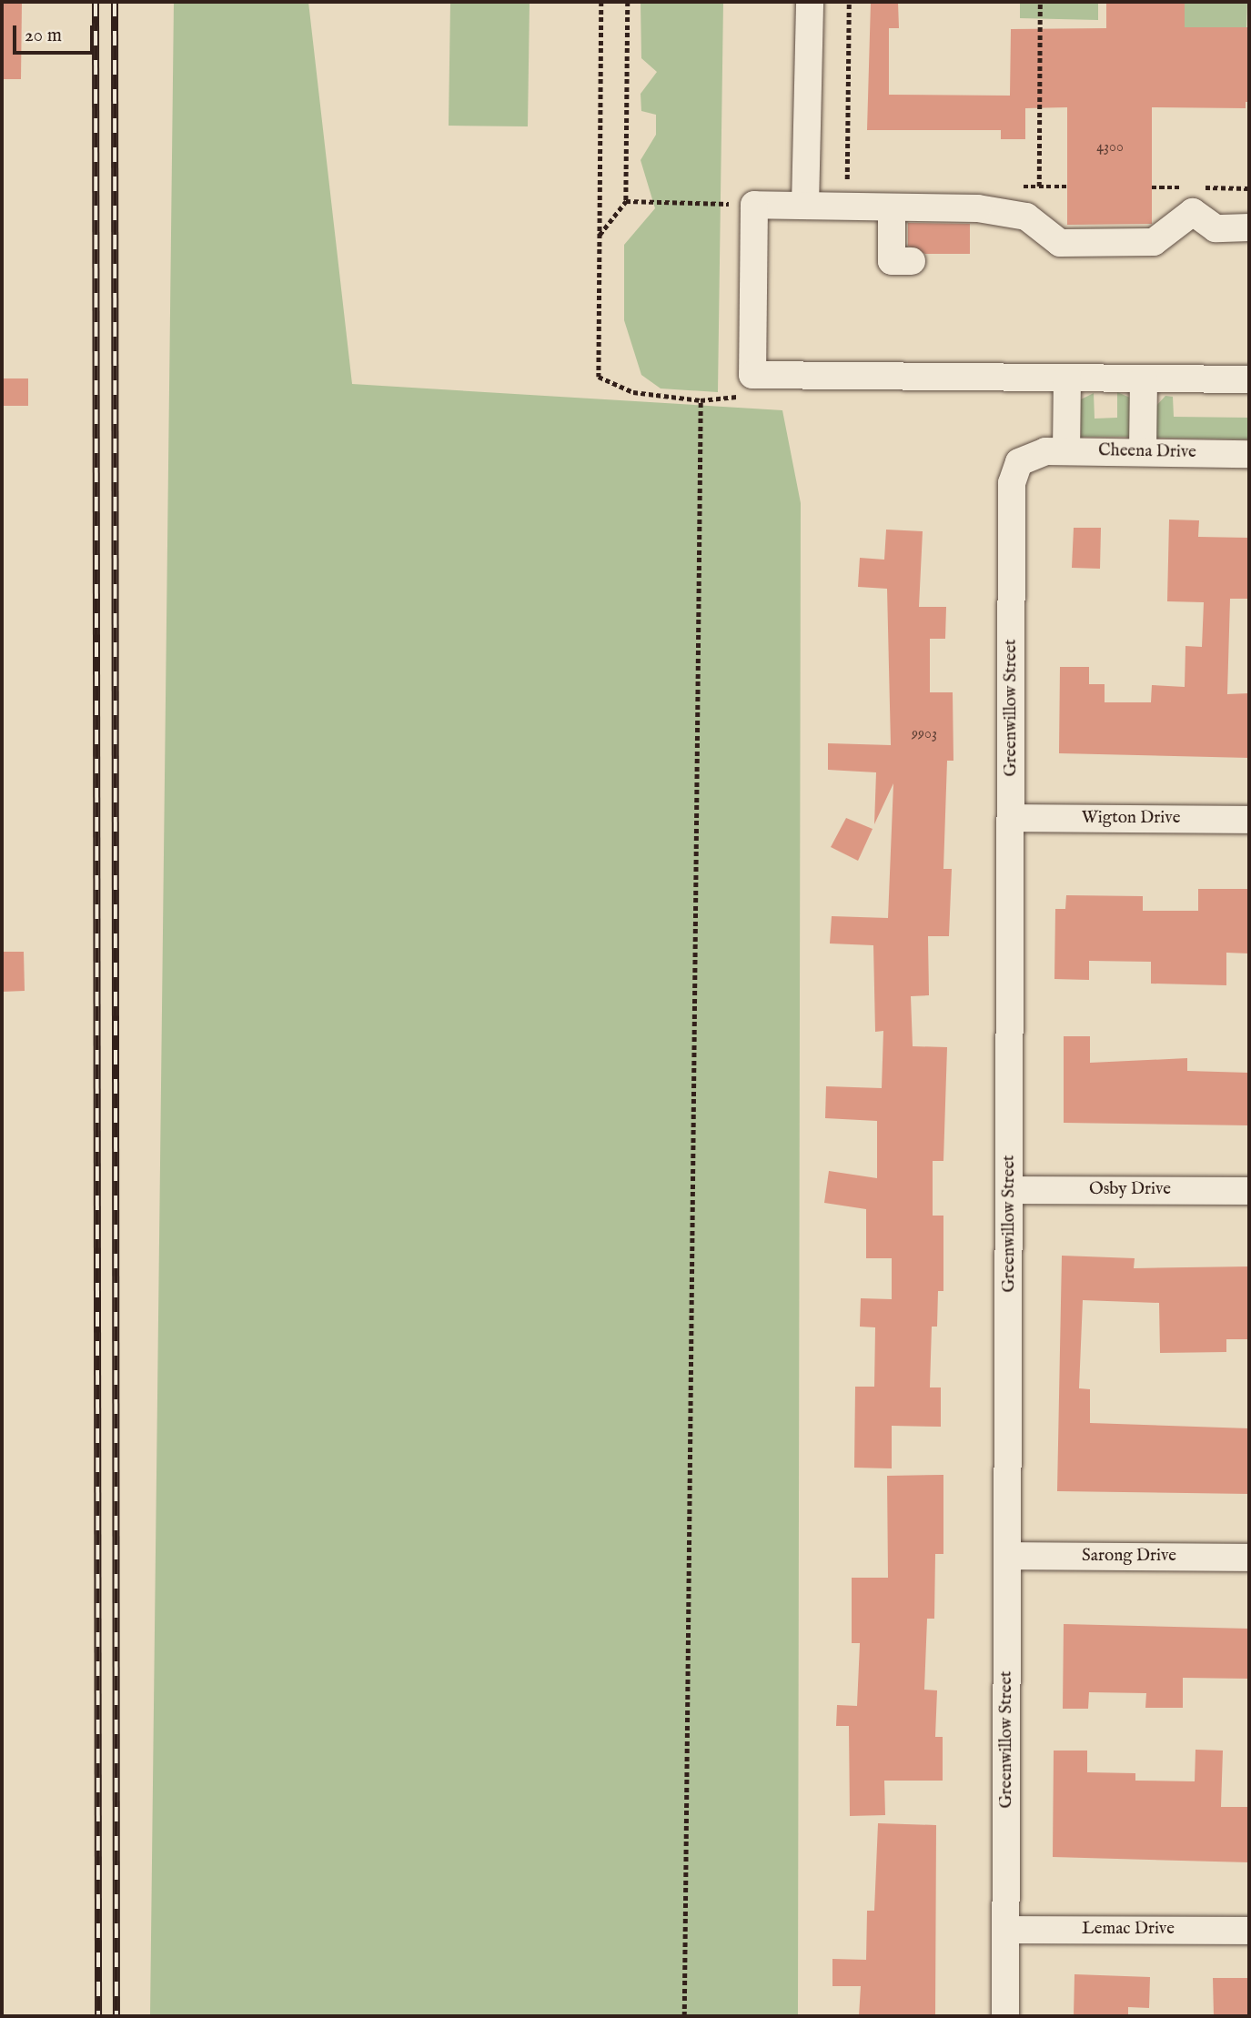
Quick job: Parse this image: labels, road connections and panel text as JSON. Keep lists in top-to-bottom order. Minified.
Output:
{"streets":{"street":["Cheena Drive","Greenwillow Street","Wigton Drive","Osby Drive","Sarong Drive","Lemac Drive"]},"crossings":[["Cheena Drive","Greenwillow Street"],["Greenwillow Street","Wigton Drive"],["Greenwillow Street","Osby Drive"],["Greenwillow Street","Sarong Drive"],["Greenwillow Street","Lemac Drive"]],"house_numbers":["4300","9903"],"scale_bar":"20 m"}
